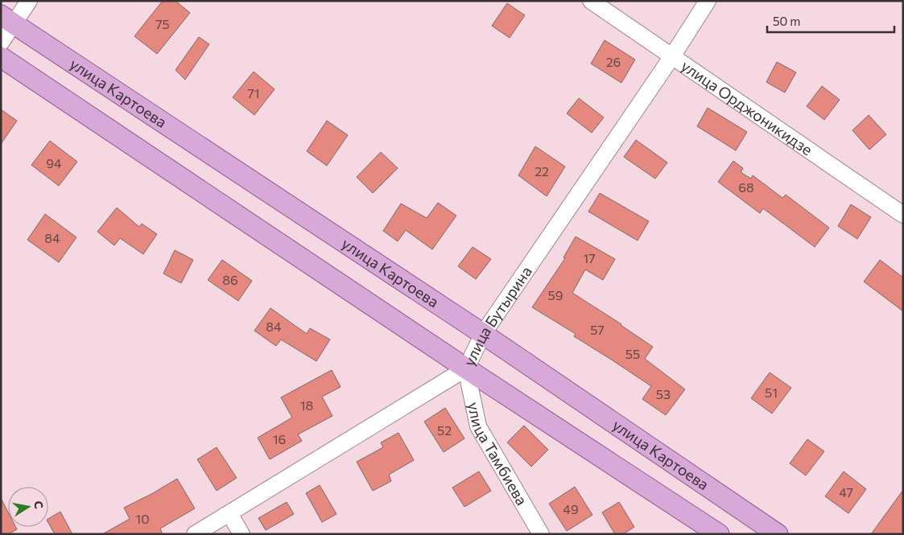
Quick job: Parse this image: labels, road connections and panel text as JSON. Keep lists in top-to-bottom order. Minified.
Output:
{"streets":{"main road":["улица Картоева"],"street":["улица Орджоникидзе","улица Бутырина","улица Тамбиева"]},"crossings":[["улица Картоева","улица Бутырина"],["улица Орджоникидзе","улица Бутырина"],["улица Бутырина","улица Тамбиева"]],"house_numbers":["75","26","71","94","22","68","84","17","86","59","84","57","55","51","53","18","52","16","47","49","10"],"scale_bar":"50 m","north":"right"}
